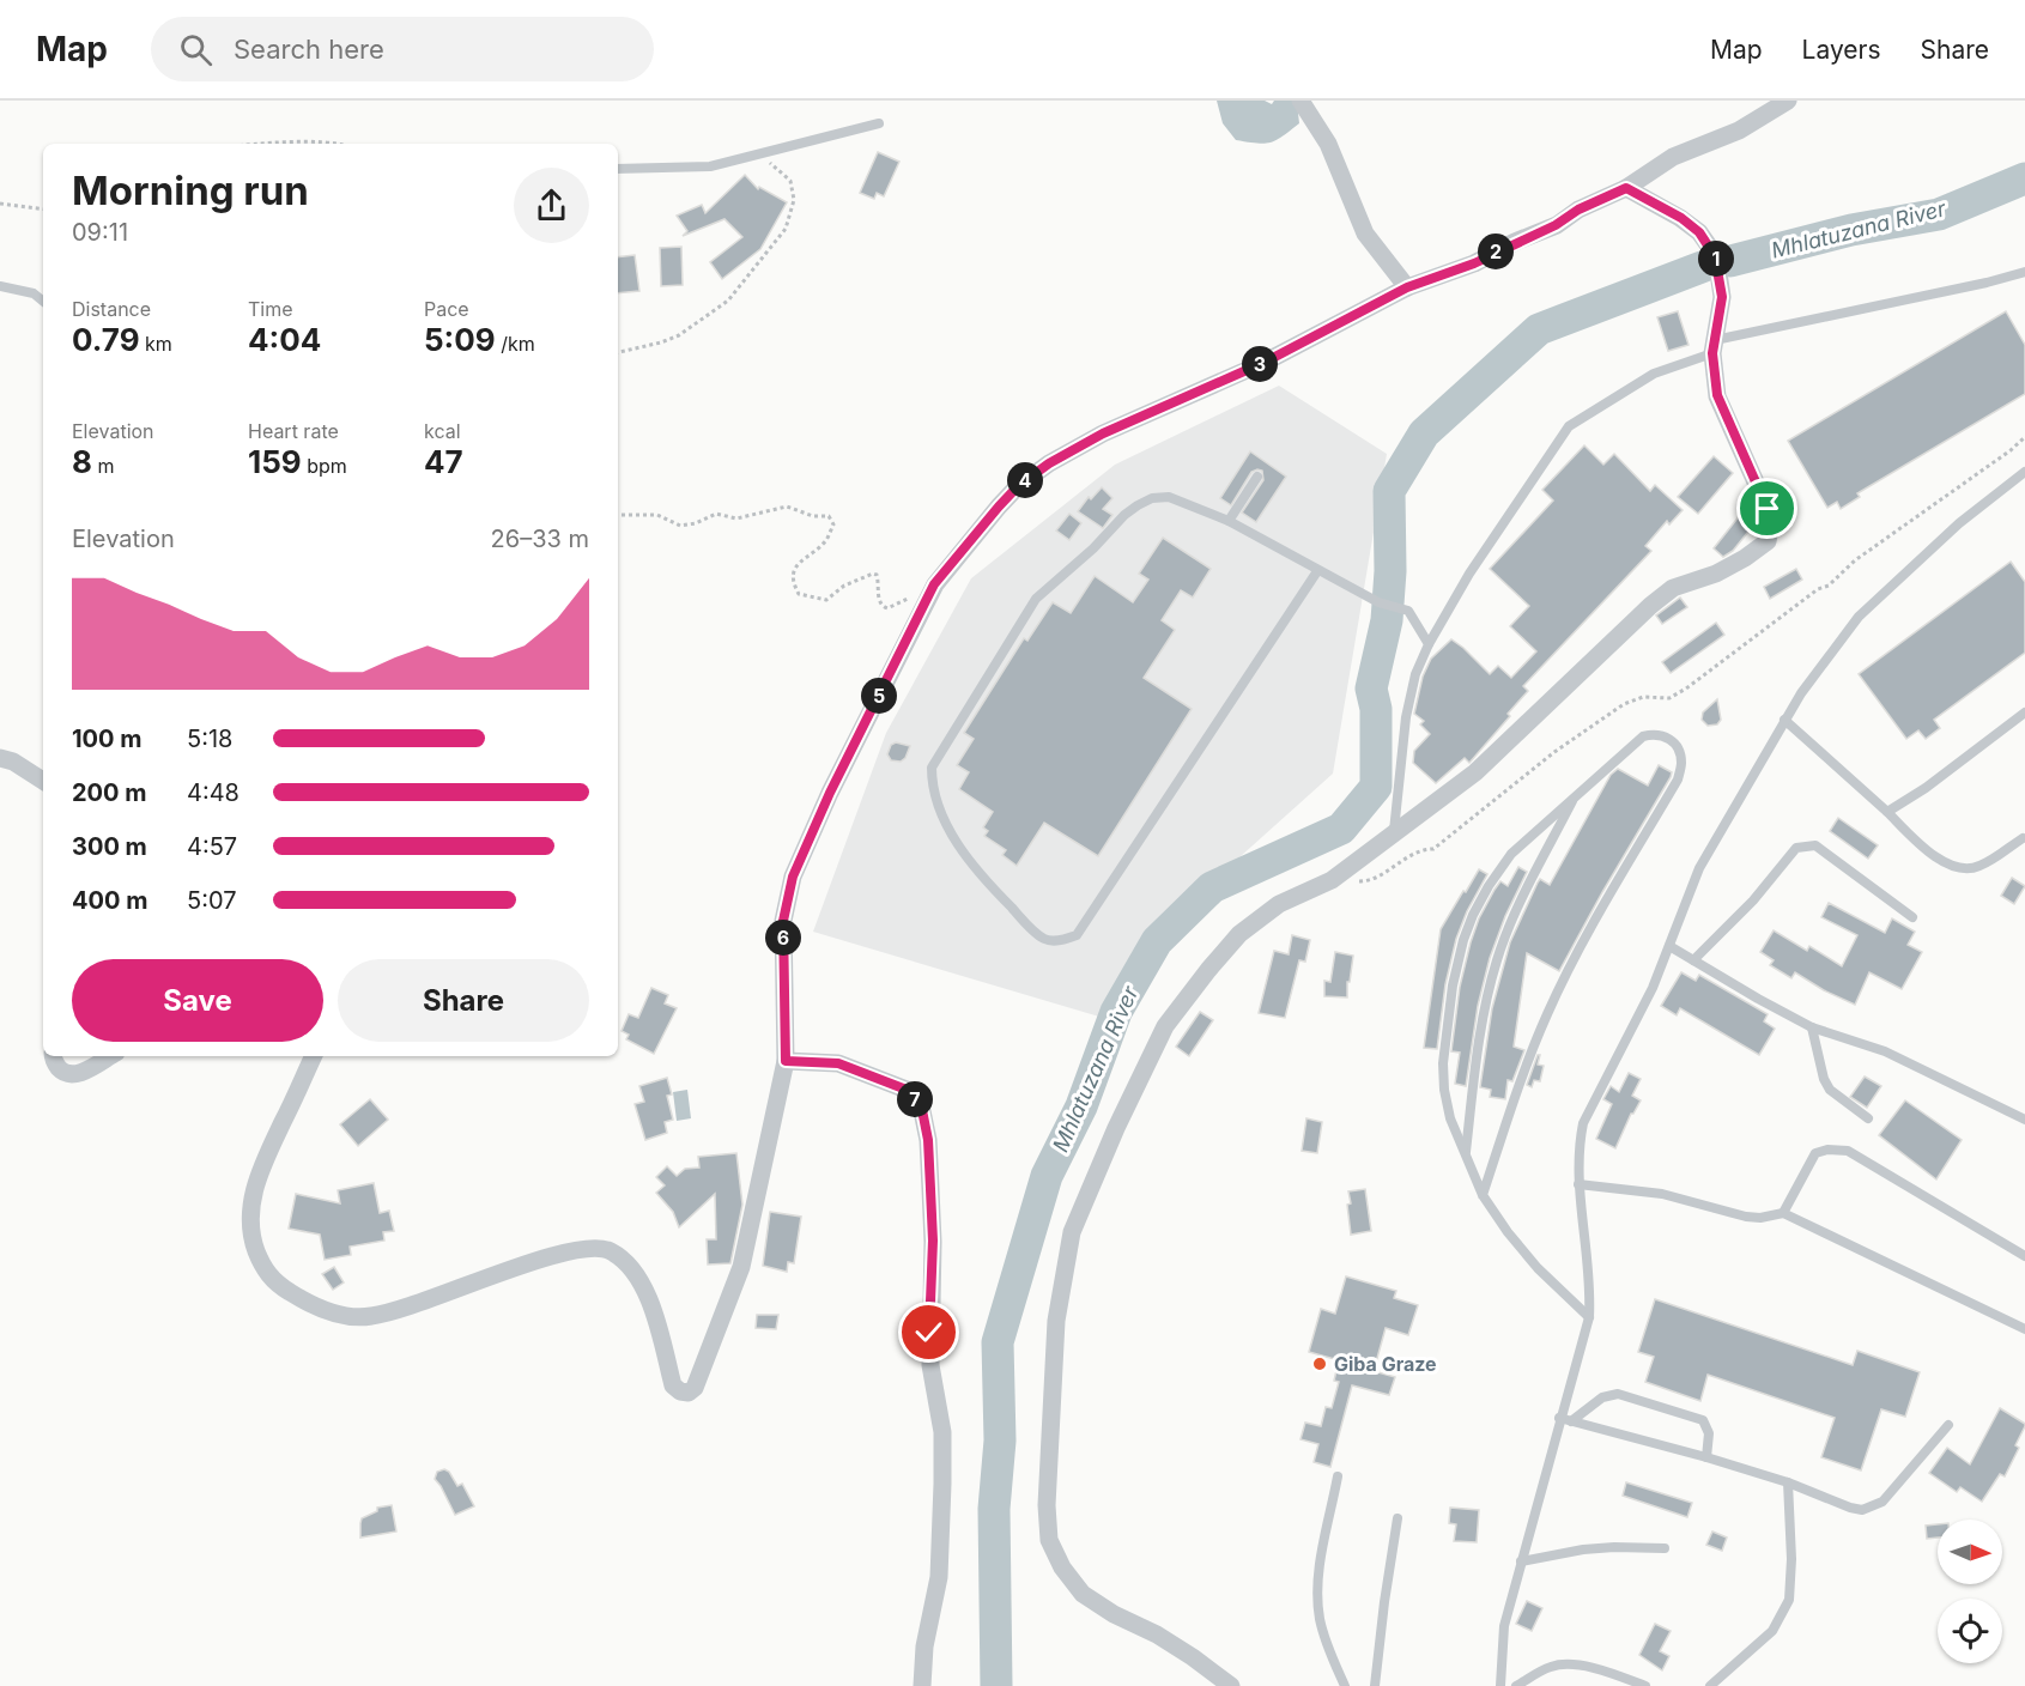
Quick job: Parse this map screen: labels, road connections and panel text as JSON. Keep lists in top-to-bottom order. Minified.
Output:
{"water":["Mhlatuzana River"],"places":["Giba Graze"],"north":"right","page":{"header":"Map","search":"Search here","nav":["Map","Layers","Share"],"heading":["Morning run","09:11"],"pins":["2","1","3","4","5","6","7"],"stats":[["Distance","0.79 km"],["Time","4:04"],["Pace","5:09 /km"],["Elevation","8 m"],["Heart rate","159 bpm"],["kcal","47"]],"chart":["Elevation","26–33 m"],"list":[{"name":"100 m","note":"5:18"},{"name":"200 m","note":"4:48"},{"name":"300 m","note":"4:57"},{"name":"400 m","note":"5:07"}],"buttons":["Save","Share"]}}
